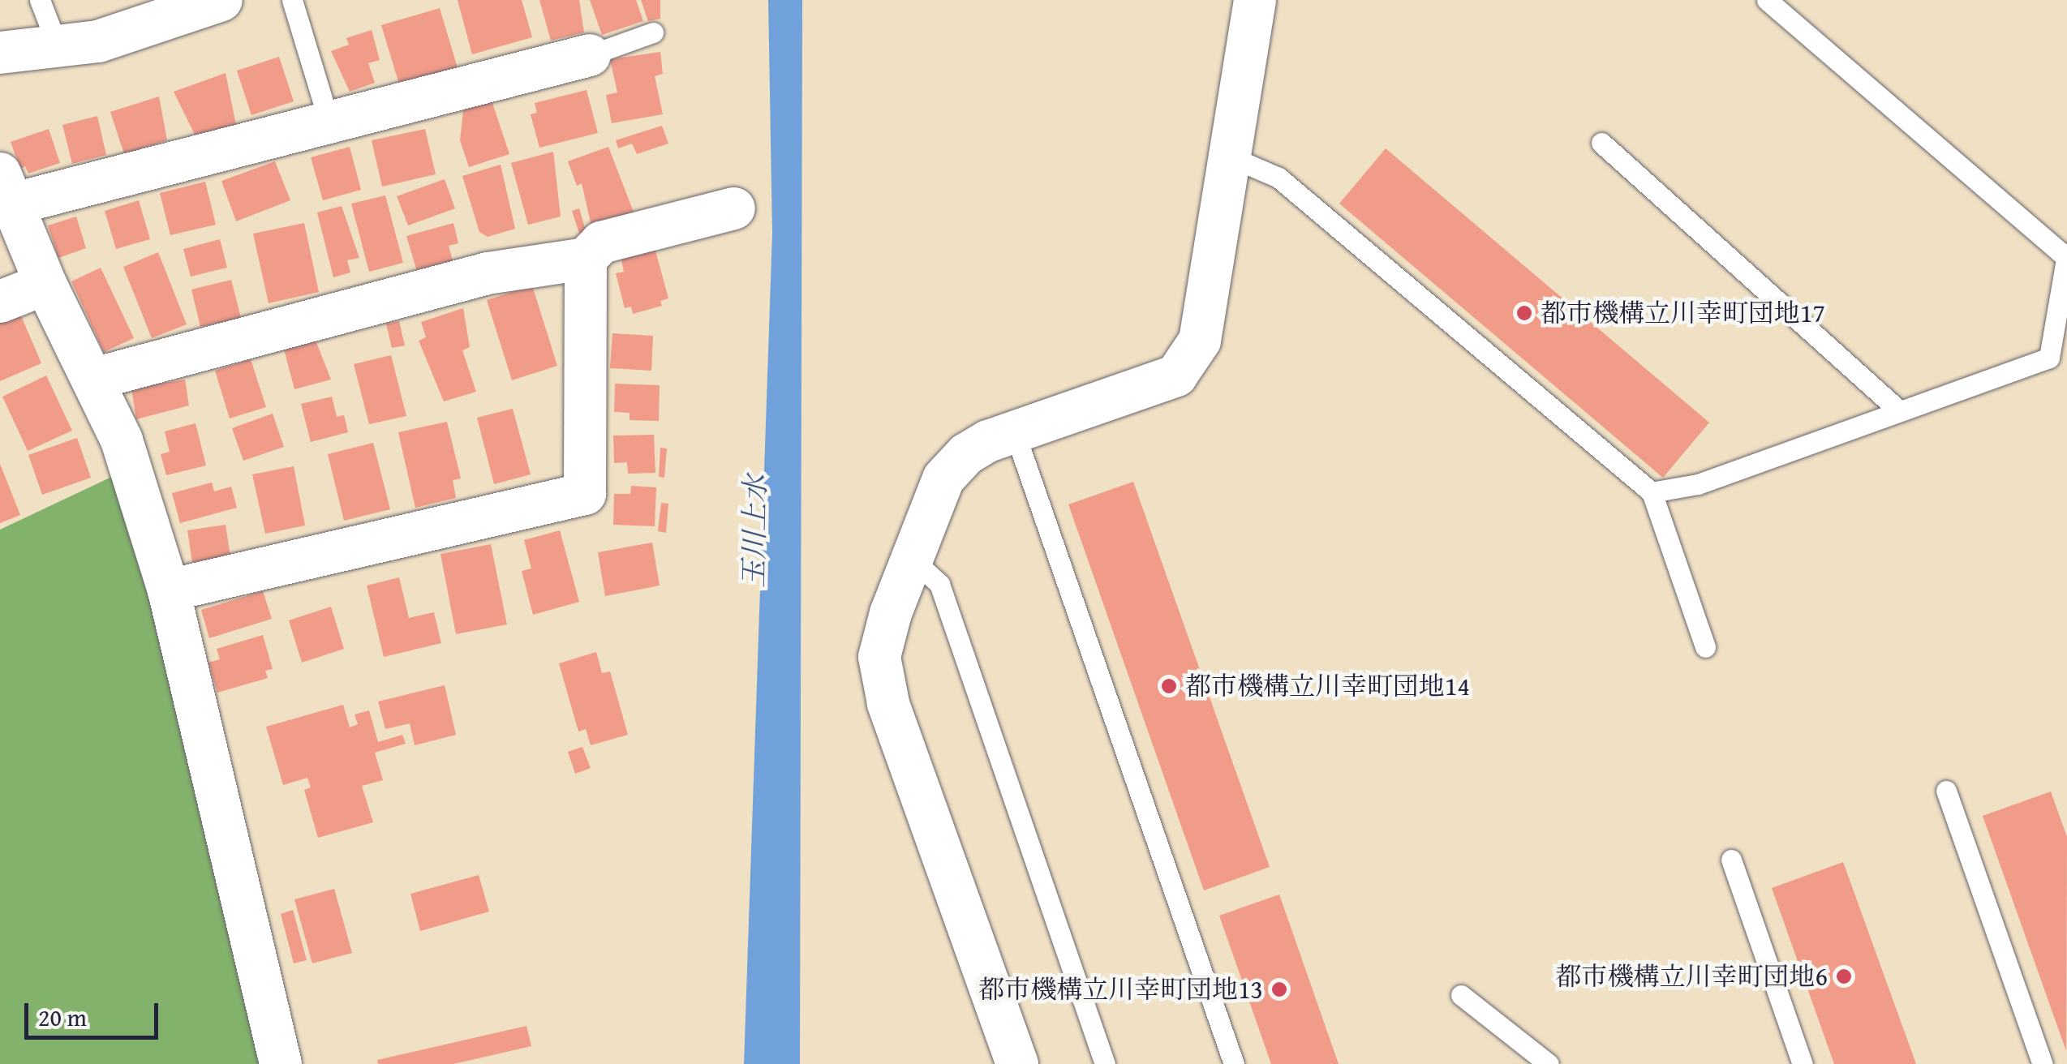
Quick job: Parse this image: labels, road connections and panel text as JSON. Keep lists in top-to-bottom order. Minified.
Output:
{"water":["玉川上水"],"places":["都市機構立川幸町団地17","都市機構立川幸町団地14","都市機構立川幸町団地6","都市機構立川幸町団地13"],"scale_bar":"20 m"}
